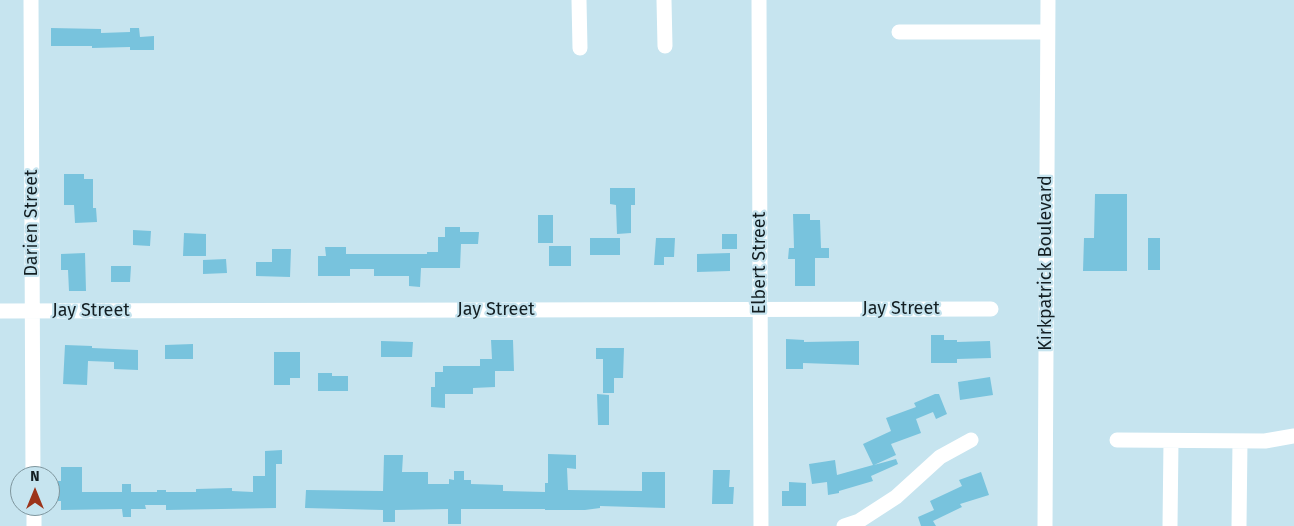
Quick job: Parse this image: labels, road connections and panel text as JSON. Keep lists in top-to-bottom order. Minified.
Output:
{"streets":{"street":["Darien Street","Elbert Street","Kirkpatrick Boulevard","Jay Street"]},"crossings":[["Darien Street","Jay Street"],["Elbert Street","Jay Street"]],"north":"top"}
